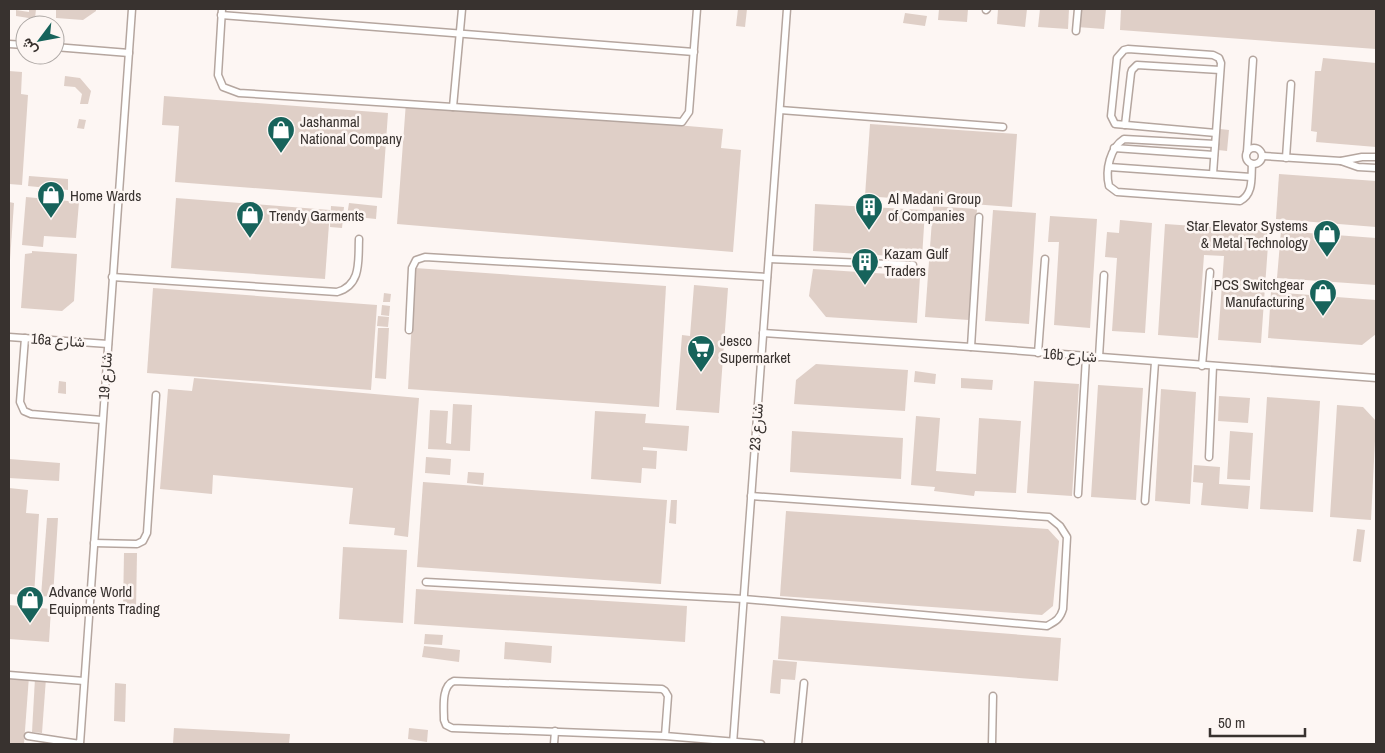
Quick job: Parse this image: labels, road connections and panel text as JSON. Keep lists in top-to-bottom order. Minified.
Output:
{"streets":{"lane":["16a شارع","16b شارع","شارع 19","شارع 23"]},"crossings":[["16a شارع","شارع 19"],["16b شارع","شارع 23"]],"places":{"shop":["Jashanmal National Company","Home Wards","Trendy Garments","Star Elevator Systems & Metal Technology","PCS Switchgear Manufacturing","Advance World Equipments Trading"],"building":["Al Madani Group of Companies","Kazam Gulf Traders"],"supermarket":["Jesco Supermarket"]},"scale_bar":"50 m","north":"bottom left"}
